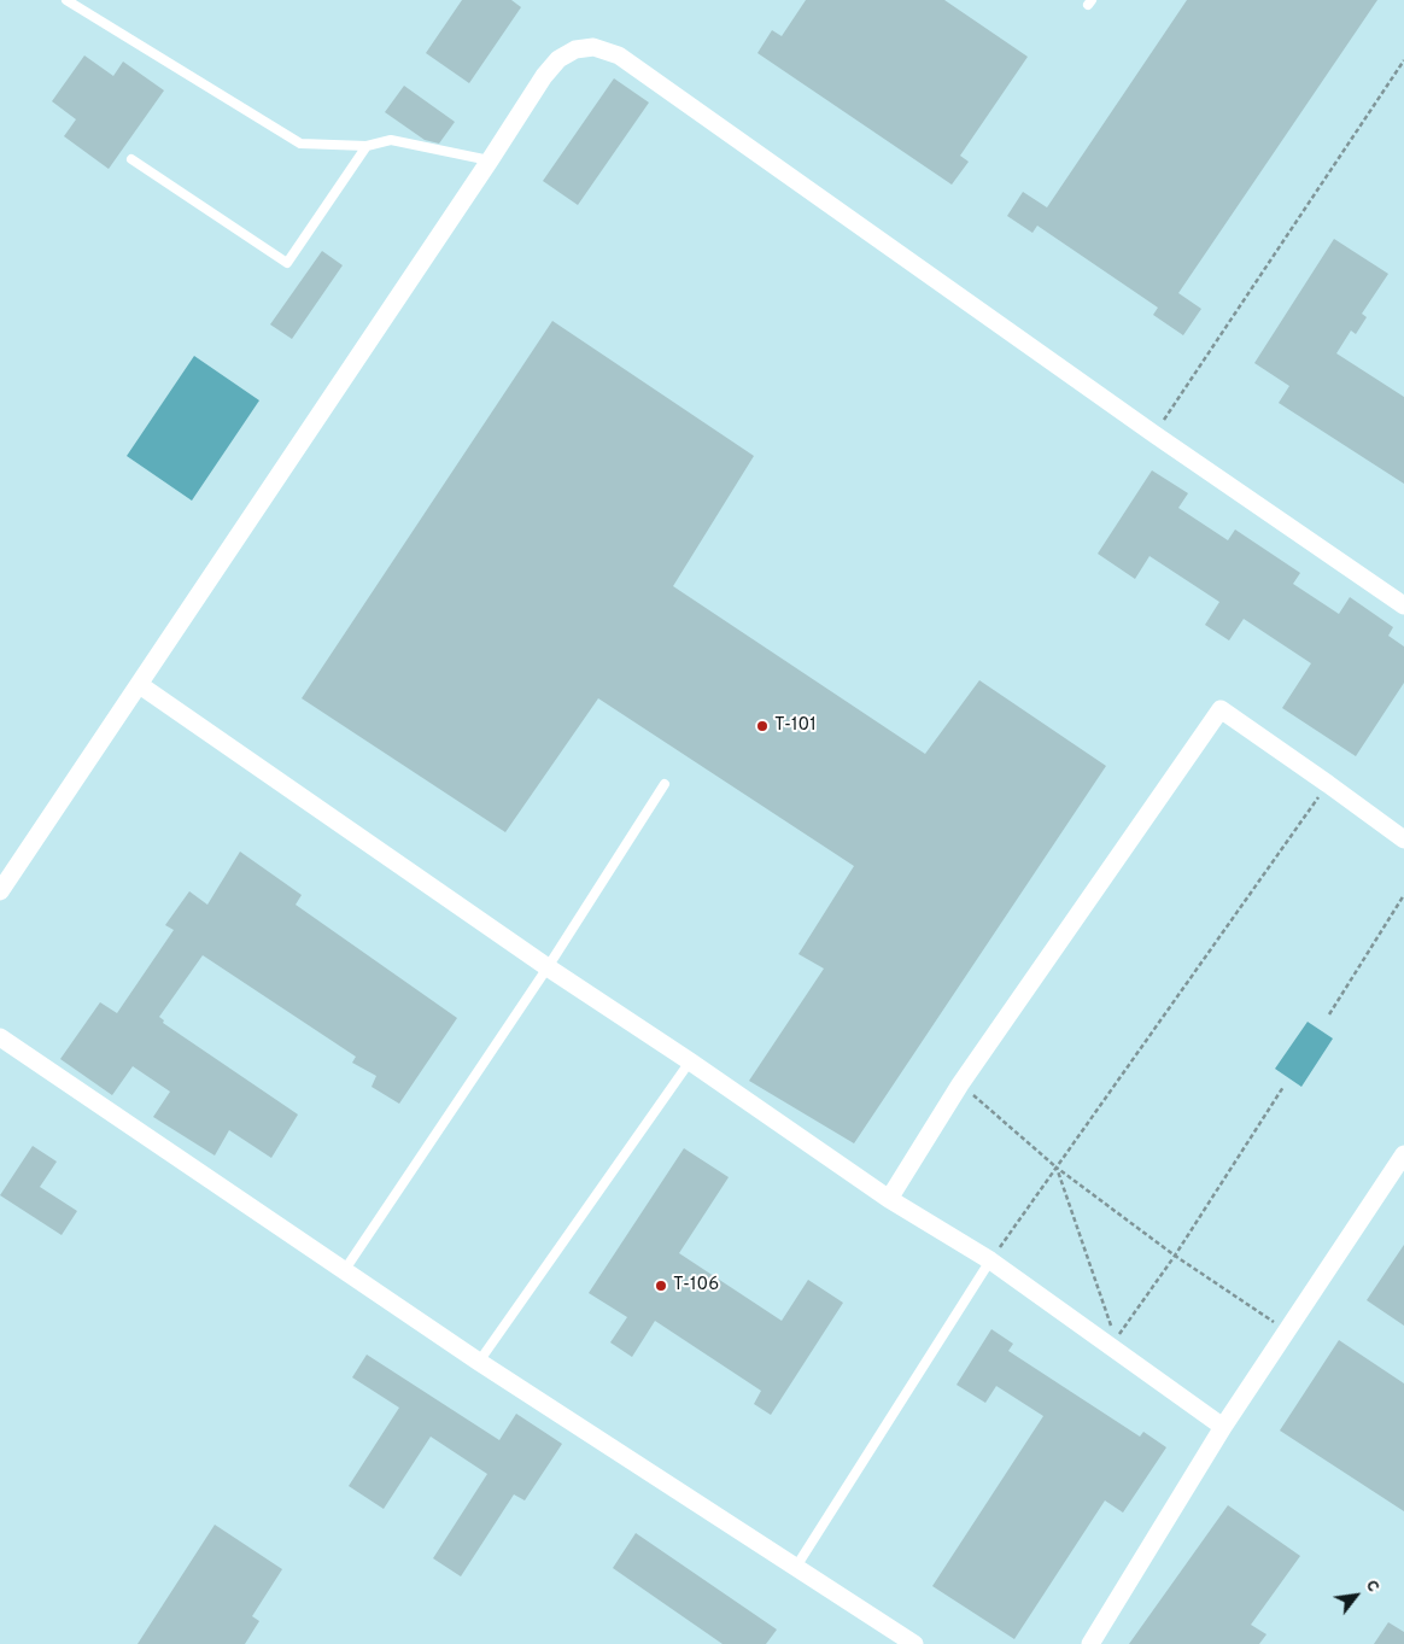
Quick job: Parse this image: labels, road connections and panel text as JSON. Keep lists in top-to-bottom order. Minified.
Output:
{"places":["Т-101","Т-106"],"north":"top right"}
